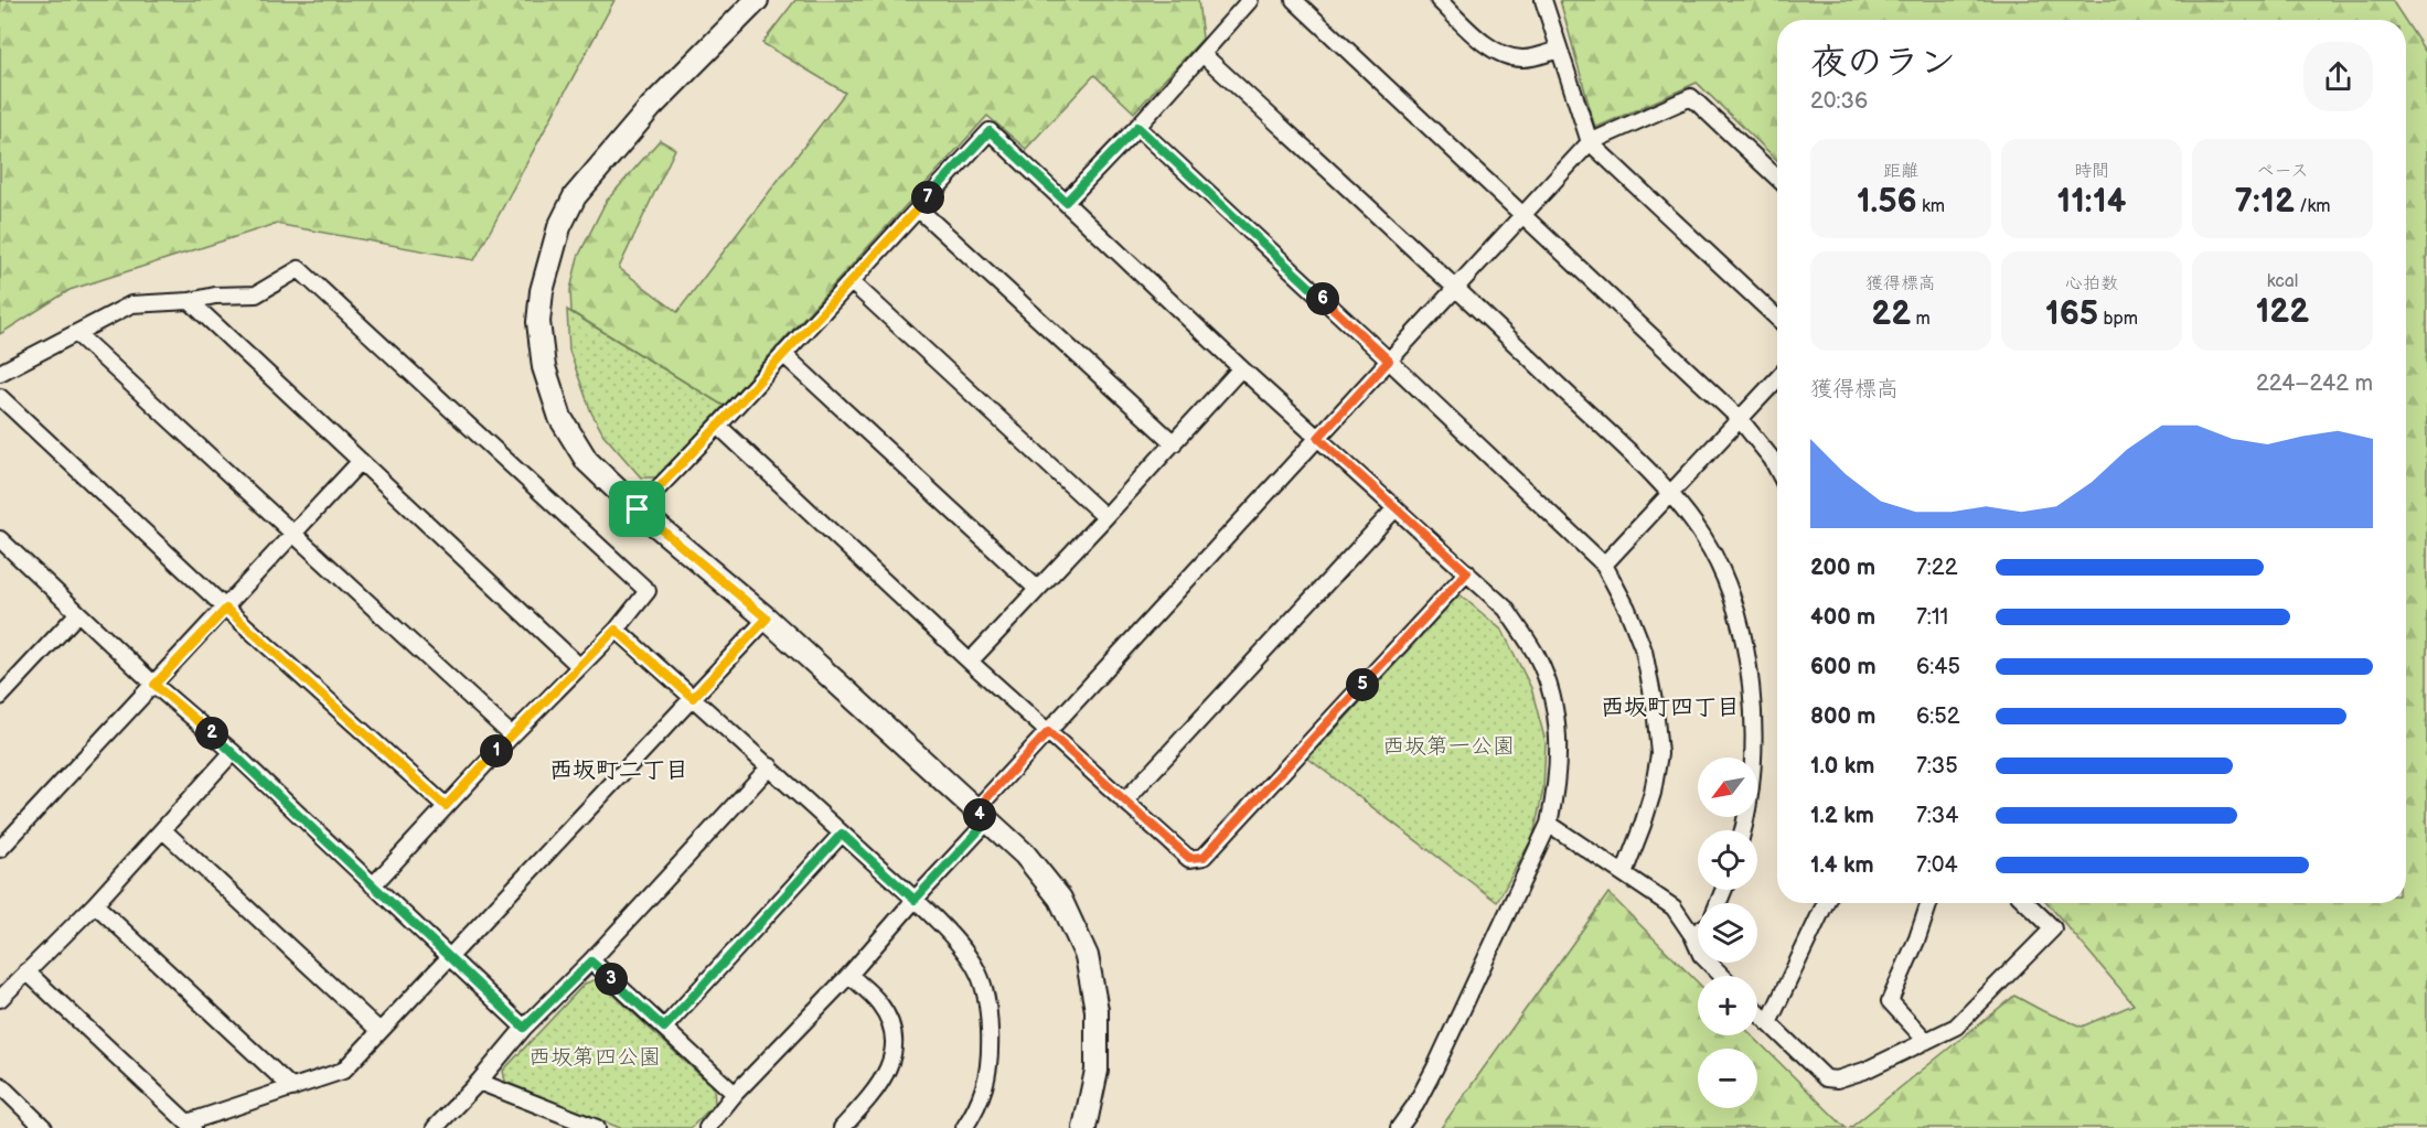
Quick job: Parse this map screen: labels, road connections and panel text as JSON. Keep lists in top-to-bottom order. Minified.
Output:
{"districts":["西坂町四丁目","西坂町二丁目"],"parks":["西坂第一公園","西坂第四公園"],"north":"bottom left","page":{"heading":["夜のラン","20:36"],"stats":[["距離","1.56 km"],["時間","11:14"],["ペース","7:12 /km"],["獲得標高","22 m"],["心拍数","165 bpm"],["kcal","122"]],"pins":["7","6","5","2","1","4","3"],"chart":["獲得標高","224–242 m"],"list":[{"name":"200 m","note":"7:22"},{"name":"400 m","note":"7:11"},{"name":"600 m","note":"6:45"},{"name":"800 m","note":"6:52"},{"name":"1.0 km","note":"7:35"},{"name":"1.2 km","note":"7:34"},{"name":"1.4 km","note":"7:04"}],"map_buttons":["+","−"]}}
